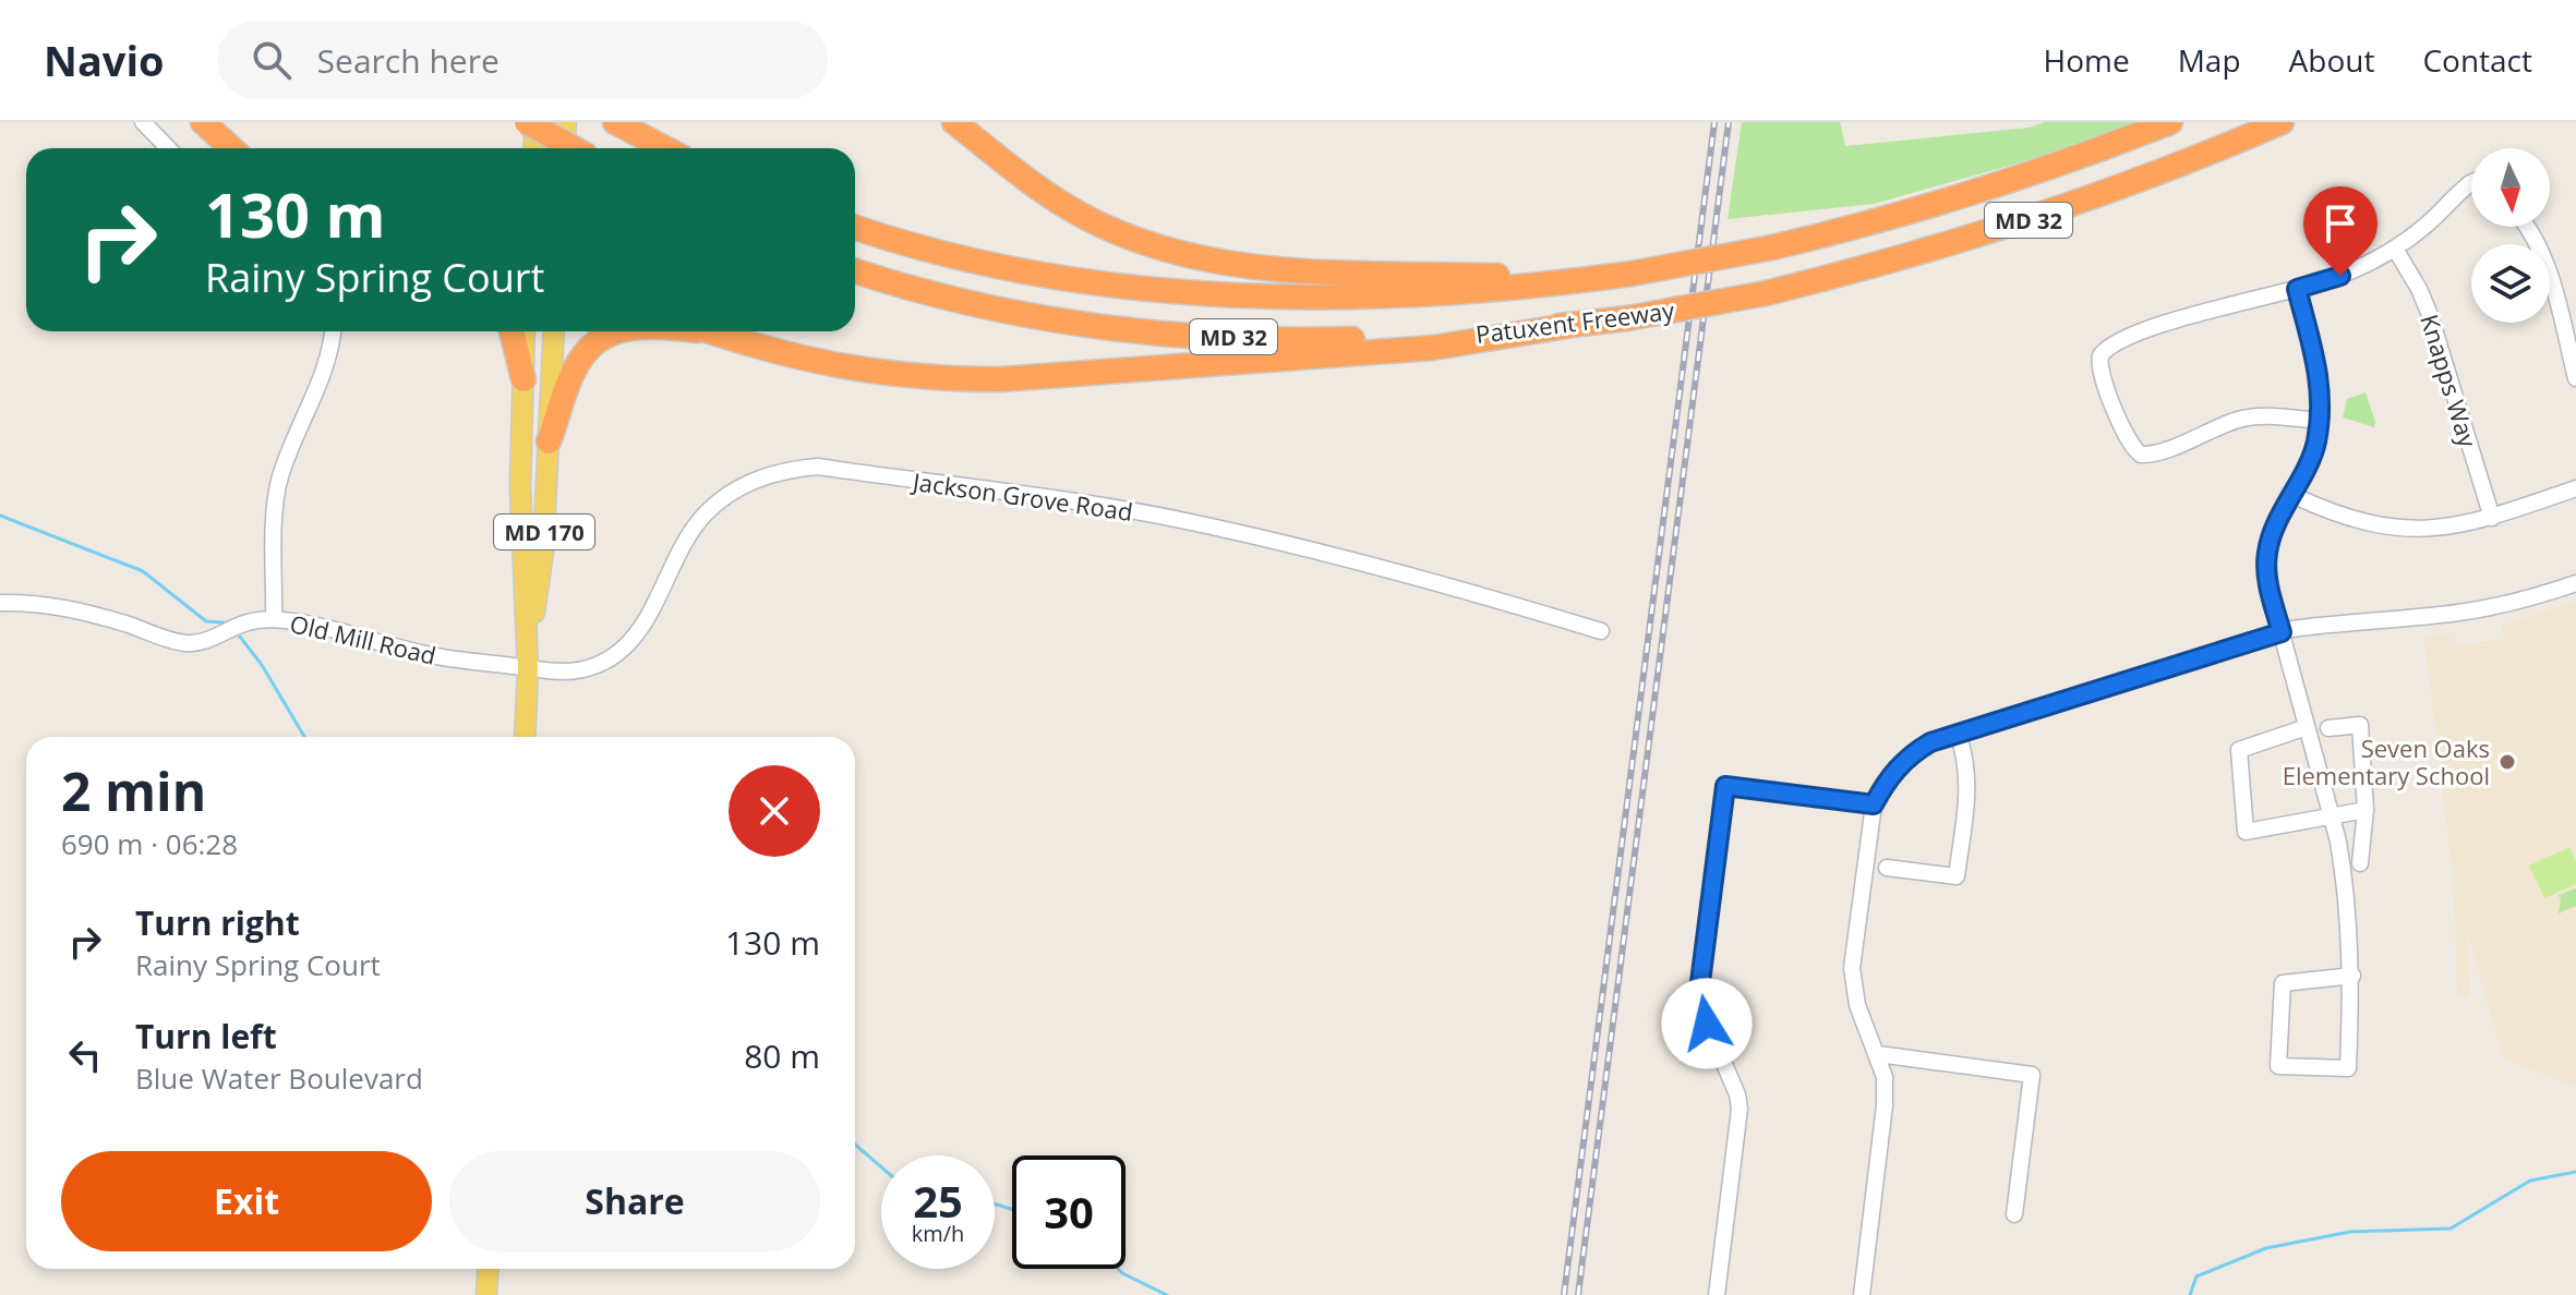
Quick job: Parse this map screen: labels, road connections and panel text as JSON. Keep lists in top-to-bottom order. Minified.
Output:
{"streets":{"highway":["MD 32","Patuxent Freeway"],"main road":["MD 170"],"street":["Knapps Way","Jackson Grove Road","Old Mill Road"]},"crossings":[["Jackson Grove Road","MD 170"],["Jackson Grove Road","Old Mill Road"],["MD 170","Old Mill Road"]],"places":["Seven Oaks Elementary School"],"north":"bottom","page":{"header":"Navio","search":"Search here","nav":["Home","Map","About","Contact"],"turn":["130 m","Rainy Spring Court"],"heading":["2 min","690 m · 06:28"],"list":[{"name":"Turn right","note":"Rainy Spring Court","value":"130 m"},{"name":"Turn left","note":"Blue Water Boulevard","value":"80 m"}],"buttons":["Exit","Share"],"speed":"25 km/h","limit":"30"}}
